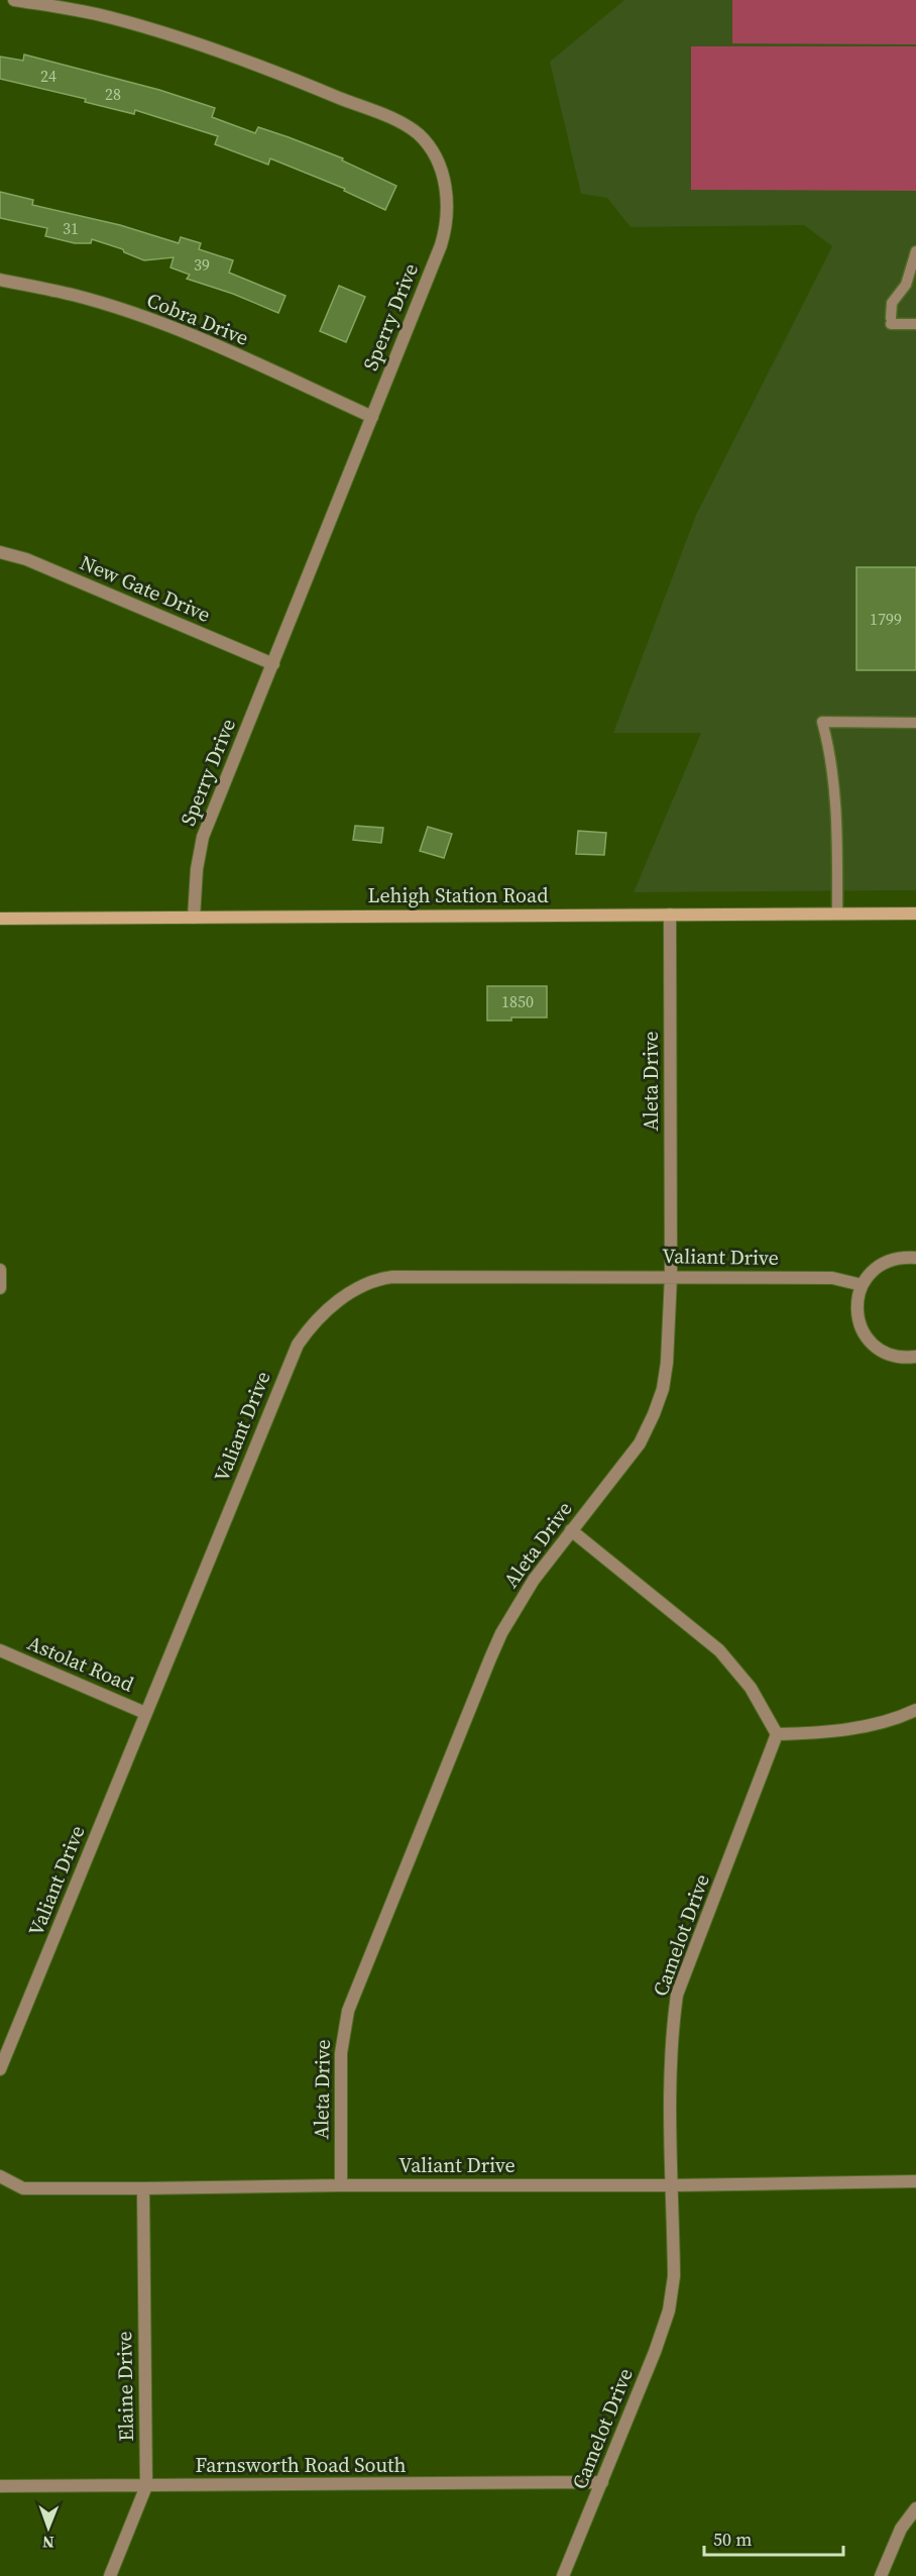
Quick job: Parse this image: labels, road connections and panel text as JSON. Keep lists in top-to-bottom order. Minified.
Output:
{"streets":{"main road":["Lehigh Station Road"],"street":["Sperry Drive","Cobra Drive","New Gate Drive","Aleta Drive","Valiant Drive","Astolat Road","Camelot Drive","Elaine Drive","Farnsworth Road South"]},"crossings":[["Sperry Drive","Cobra Drive"],["Sperry Drive","New Gate Drive"],["Sperry Drive","Lehigh Station Road"],["Lehigh Station Road","Aleta Drive"],["Aleta Drive","Valiant Drive"],["Valiant Drive","Astolat Road"],["Valiant Drive","Camelot Drive"],["Valiant Drive","Elaine Drive"],["Camelot Drive","Farnsworth Road South"],["Elaine Drive","Farnsworth Road South"]],"house_numbers":["24","28","31","39","1799","1850"],"scale_bar":"50 m","north":"bottom"}
